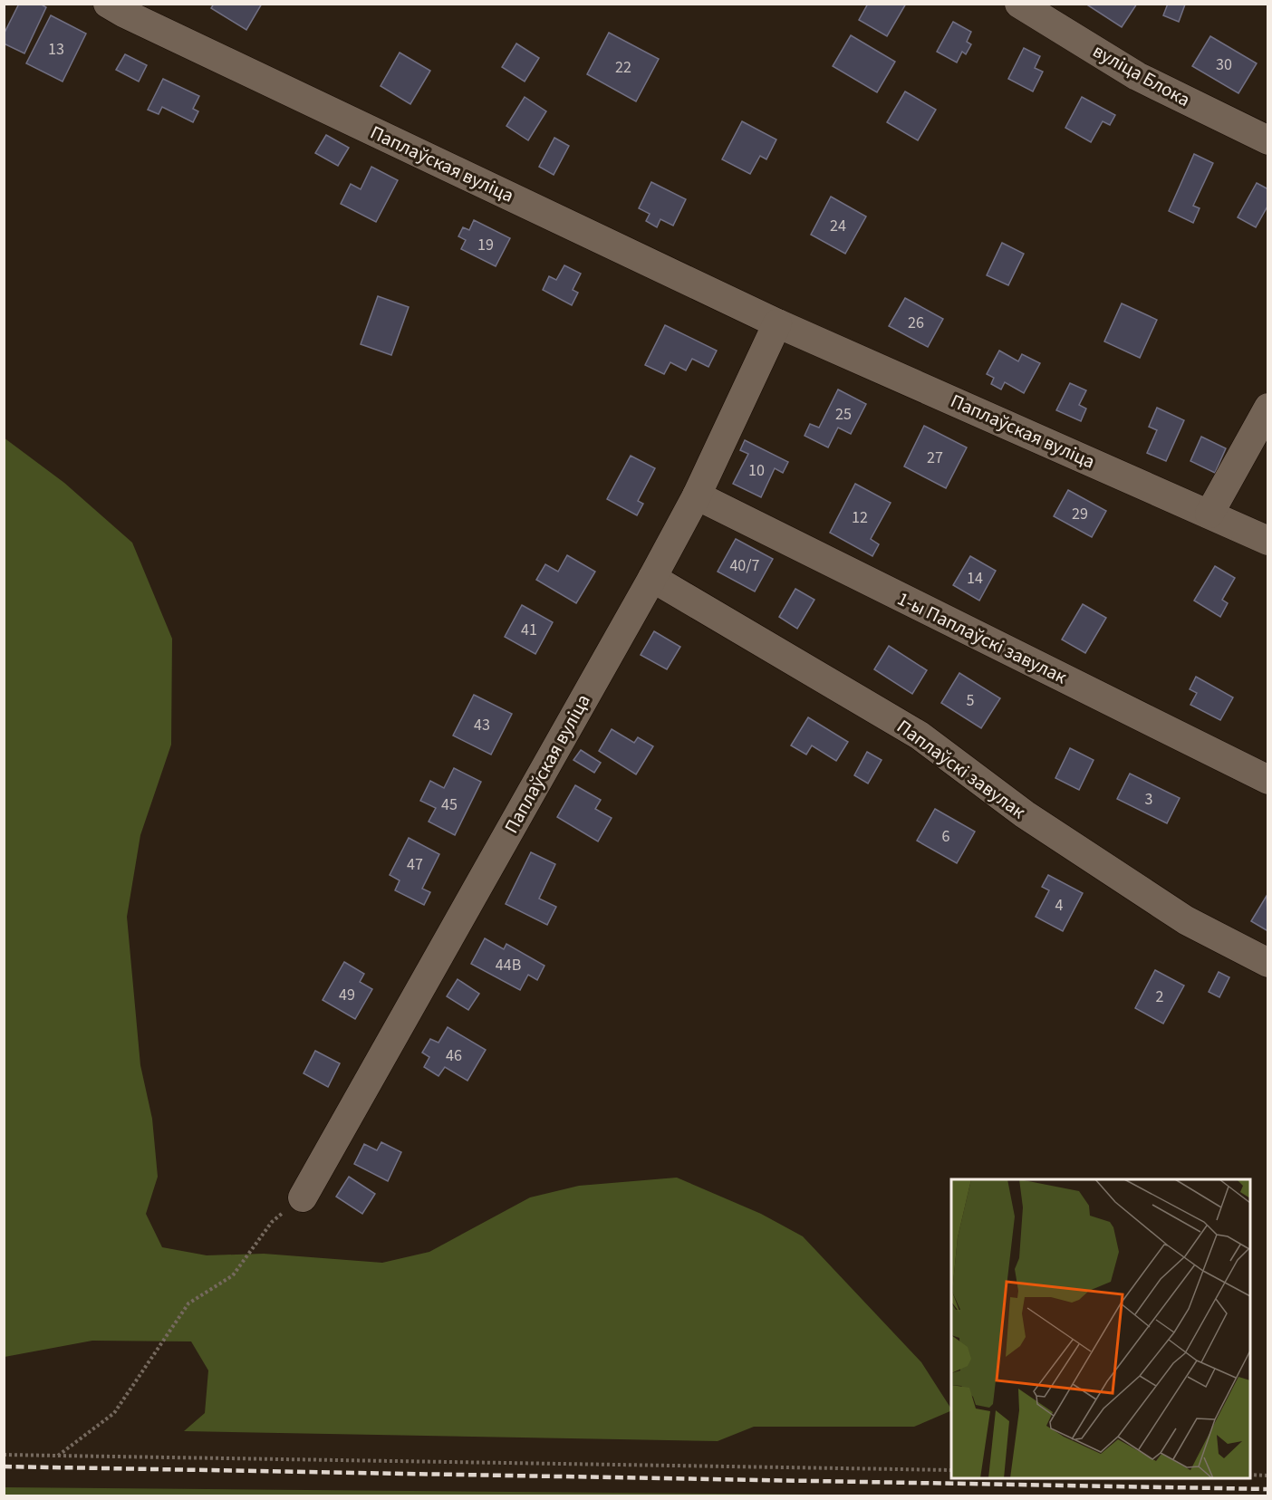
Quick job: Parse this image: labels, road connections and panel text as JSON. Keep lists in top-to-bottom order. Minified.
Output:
{"streets":{"street":["вуліца Блока","Паплаўская вуліца","1-ы Паплаўскі завулак","Паплаўскі завулак"]},"crossings":[["Паплаўская вуліца","1-ы Паплаўскі завулак"],["Паплаўская вуліца","Паплаўскі завулак"]],"house_numbers":["13","30","22","24","19","26","25","27","10","29","12","40/7","14","41","5","43","3","45","6","47","4","44В","49","2","46"]}
